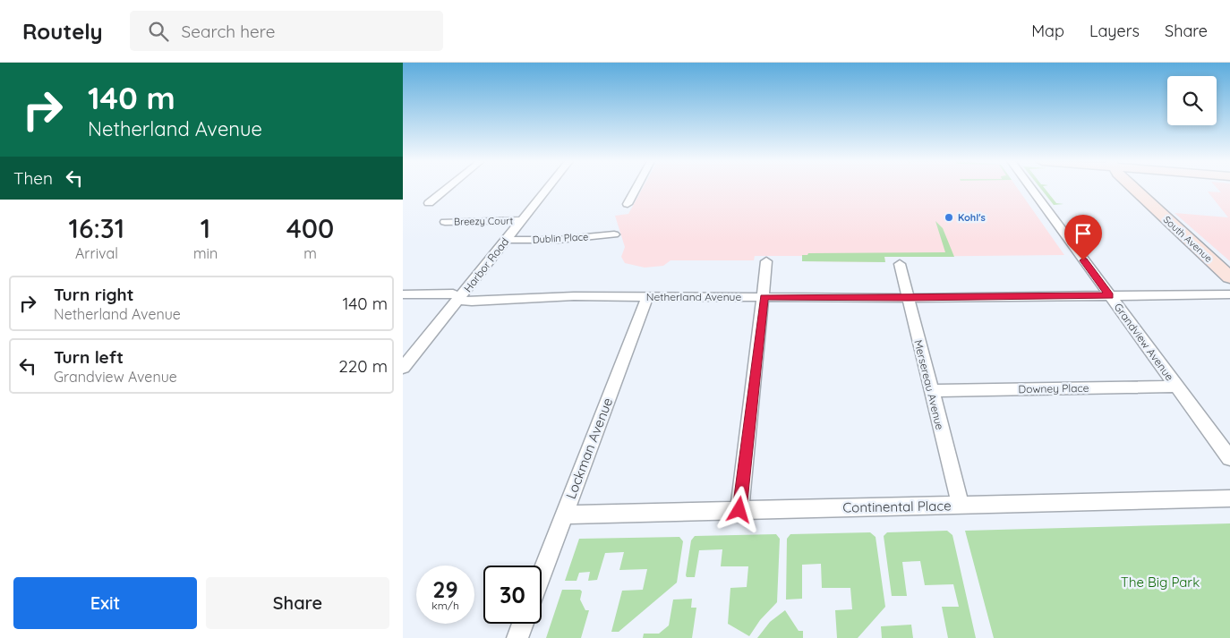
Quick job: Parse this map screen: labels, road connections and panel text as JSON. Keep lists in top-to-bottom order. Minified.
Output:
{"streets":{"street":["Breezy Court","Dublin Place","South Avenue","Harbor Road","Netherland Avenue","Grandview Avenue","Mersereau Avenue","Downey Place","Lockman Avenue","Continental Place"]},"crossings":[["Breezy Court","Harbor Road"],["Dublin Place","Harbor Road"],["Harbor Road","Netherland Avenue"],["Netherland Avenue","Grandview Avenue"],["Netherland Avenue","Mersereau Avenue"],["Netherland Avenue","Lockman Avenue"],["Grandview Avenue","Downey Place"],["Mersereau Avenue","Downey Place"],["Mersereau Avenue","Continental Place"],["Lockman Avenue","Continental Place"]],"parks":["The Big Park"],"places":["Kohl's"],"page":{"header":"Routely","search":"Search here","nav":["Map","Layers","Share"],"turn":["140 m","Netherland Avenue"],"then":"Then","eta":["16:31","Arrival","1","min","400","m"],"list":[{"name":"Turn right","note":"Netherland Avenue","value":"140 m"},{"name":"Turn left","note":"Grandview Avenue","value":"220 m"}],"speed":"29 km/h","limit":"30","buttons":["Exit","Share"]}}
